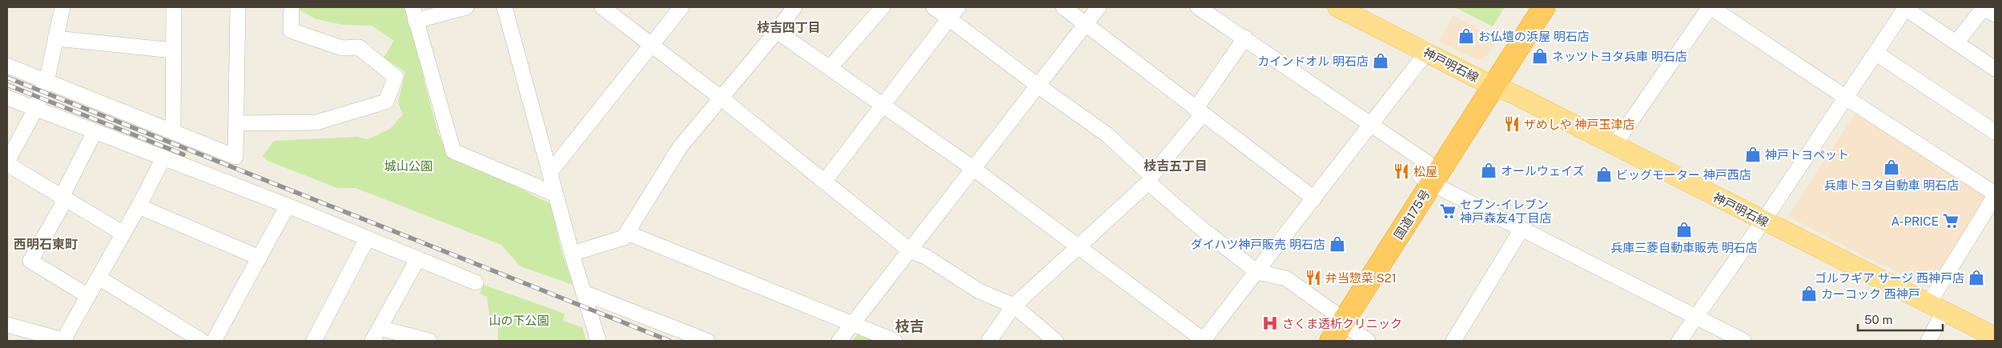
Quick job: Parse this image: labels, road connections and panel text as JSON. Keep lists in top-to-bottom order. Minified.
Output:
{"streets":{"highway":["国道175号"],"main road":["神戸明石線"]},"crossings":[["神戸明石線","国道175号"]],"districts":["枝吉四丁目","枝吉五丁目","西明石東町","枝吉"],"parks":["城山公園","山の下公園"],"places":{"shop":["お仏壇の浜屋 明石店","ネッツトヨタ兵庫 明石店","カインドオル 明石店","神戸トヨペット","兵庫トヨタ自動車 明石店","オールウェイズ","ビッグモーター 神戸西店","兵庫三菱自動車販売 明石店","ダイハツ神戸販売 明石店","ゴルフギア サージ 西神戸店","カーコック 西神戸"],"restaurant":["ザめしや 神戸玉津店","松屋","弁当惣菜 S21"],"supermarket":["セブン-イレブン 神戸森友4丁目店","A-PRICE"],"hospital":["さくま透析クリニック"]},"scale_bar":"50 m"}
